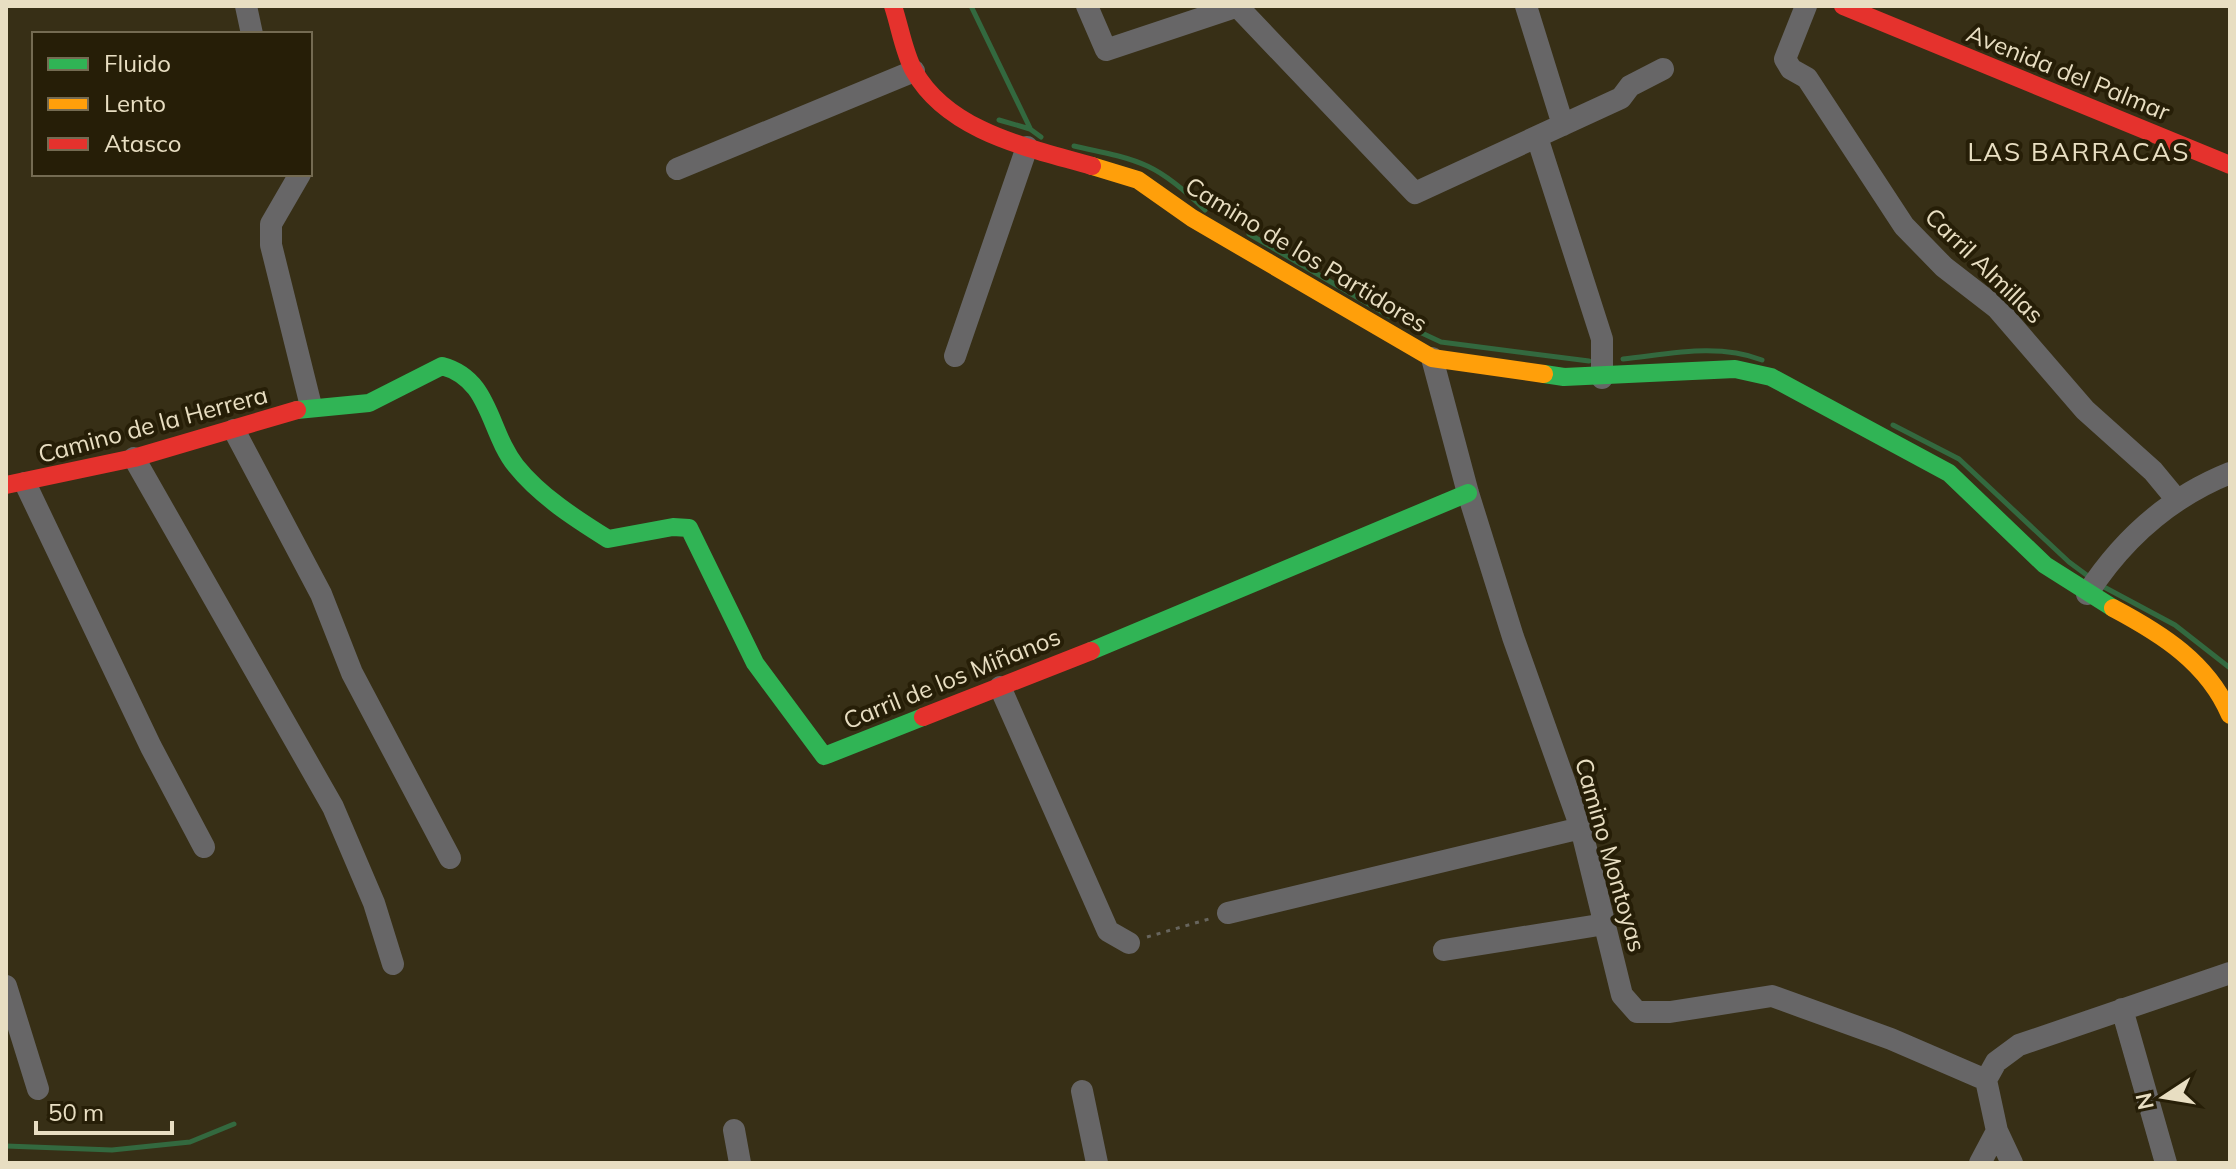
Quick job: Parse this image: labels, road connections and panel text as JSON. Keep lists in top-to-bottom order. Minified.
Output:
{"streets":{"street":["Avenida del Palmar","Camino de los Partidores","Carril Almillas","Camino de la Herrera","Carril de los Miñanos","Camino Montoyas"]},"crossings":[["Camino de los Partidores","Camino Montoyas"],["Camino de la Herrera","Carril de los Miñanos"],["Carril de los Miñanos","Camino Montoyas"]],"districts":["LAS BARRACAS"],"legend":["Fluido","Lento","Atasco"],"scale_bar":"50 m","north":"left"}
